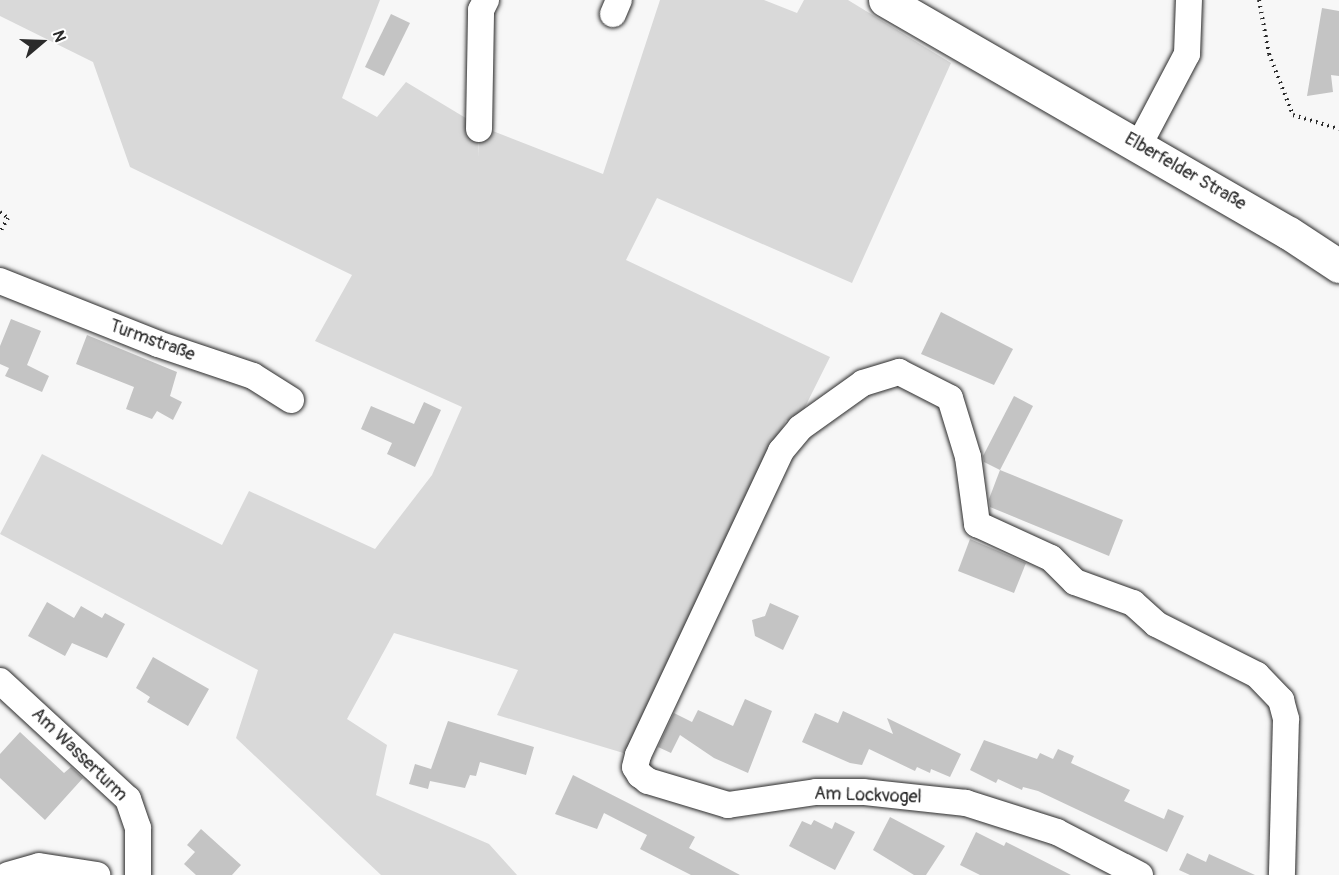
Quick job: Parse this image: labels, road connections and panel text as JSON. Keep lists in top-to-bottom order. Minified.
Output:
{"streets":{"main road":["Elberfelder Straße"],"street":["Turmstraße","Am Wasserturm","Am Lockvogel"]},"north":"right"}
